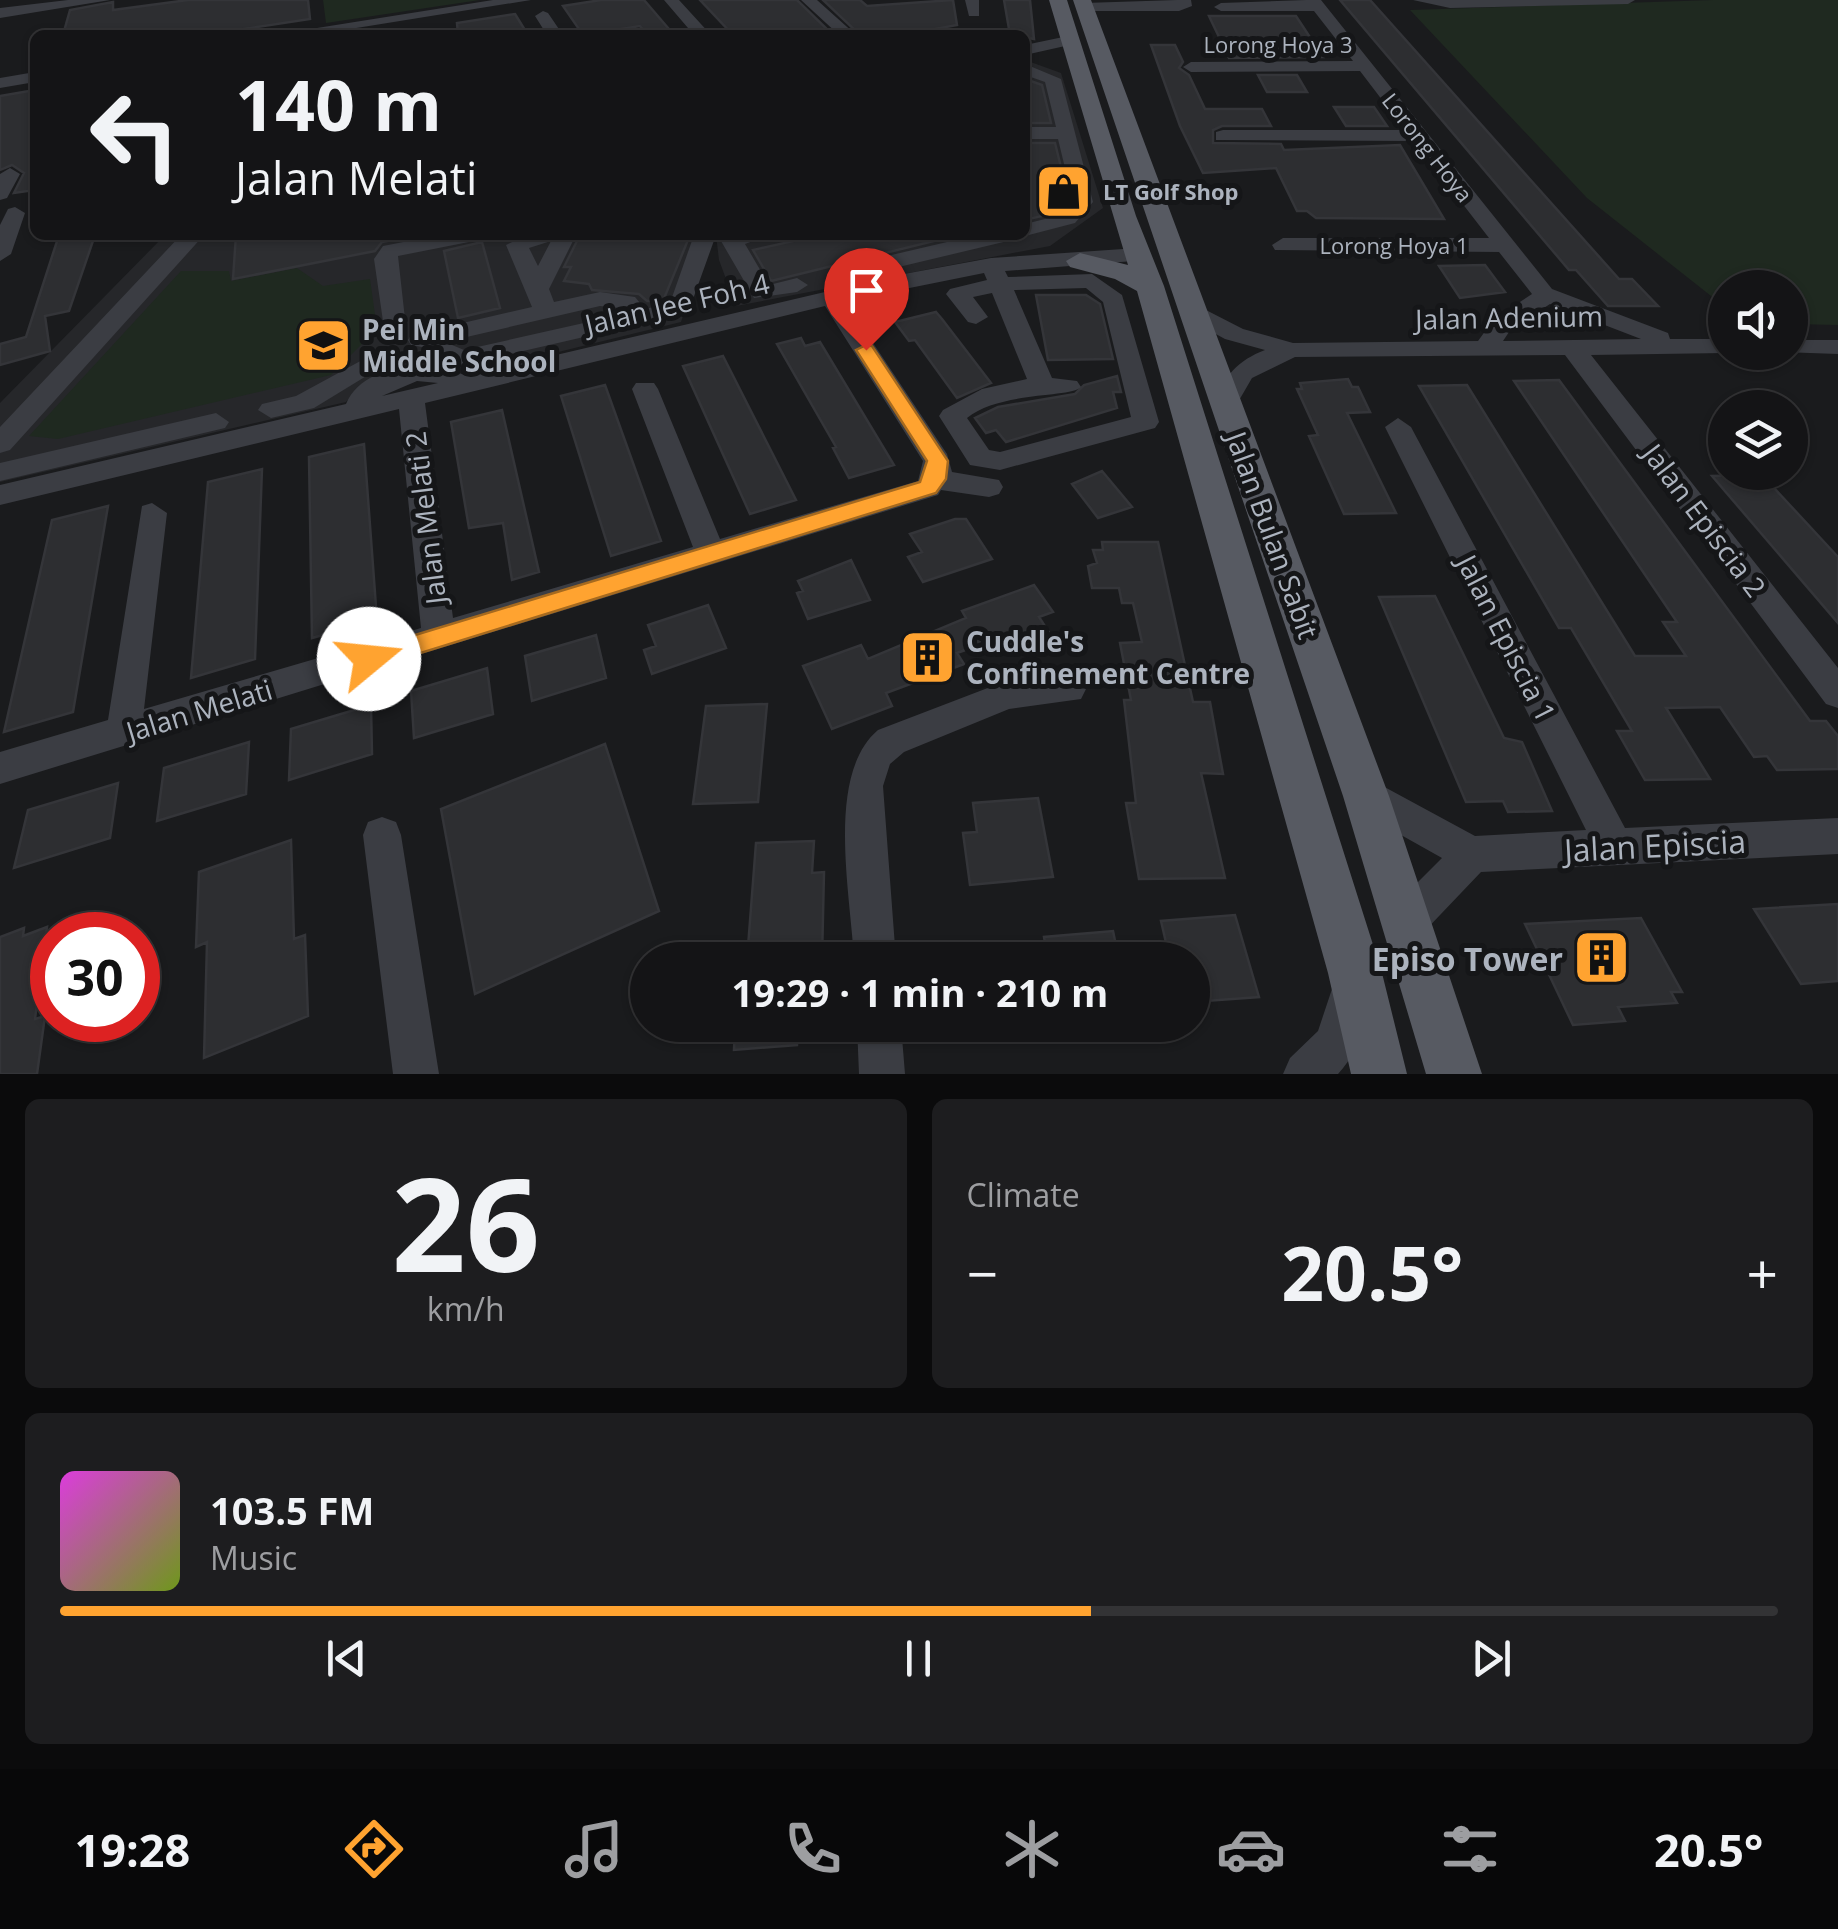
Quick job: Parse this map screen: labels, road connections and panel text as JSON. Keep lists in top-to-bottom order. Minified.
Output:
{"streets":{"main road":["Jalan Bulan Sabit"],"street":["Lorong Hoya 3","Lorong Hoya","Lorong Hoya 1","Jalan Jee Foh 4","Jalan Adenium","Jalan Melati 2","Jalan Episcia 2","Jalan Episcia 1","Jalan Melati","Jalan Episcia"]},"crossings":[["Lorong Hoya 3","Lorong Hoya"],["Lorong Hoya","Lorong Hoya 1"],["Lorong Hoya","Jalan Adenium"],["Jalan Jee Foh 4","Jalan Melati 2"],["Jalan Adenium","Jalan Episcia 2"],["Jalan Adenium","Jalan Bulan Sabit"],["Jalan Melati 2","Jalan Melati"],["Jalan Episcia 1","Jalan Episcia"]],"places":{"shop":["LT Golf Shop"],"school or university":["Pei Min Middle School"],"building":["Cuddle's Confinement Centre","Episo Tower"]},"page":{"turn":["140 m","Jalan Melati"],"limit":"30","trip":"19:29 · 1 min · 210 m","tile":[["26","km/h"],"Climate"],"heat":["−","20.5°","+"],"song":["103.5 FM","Music"],"tabs":["19:28","20.5°"]}}
